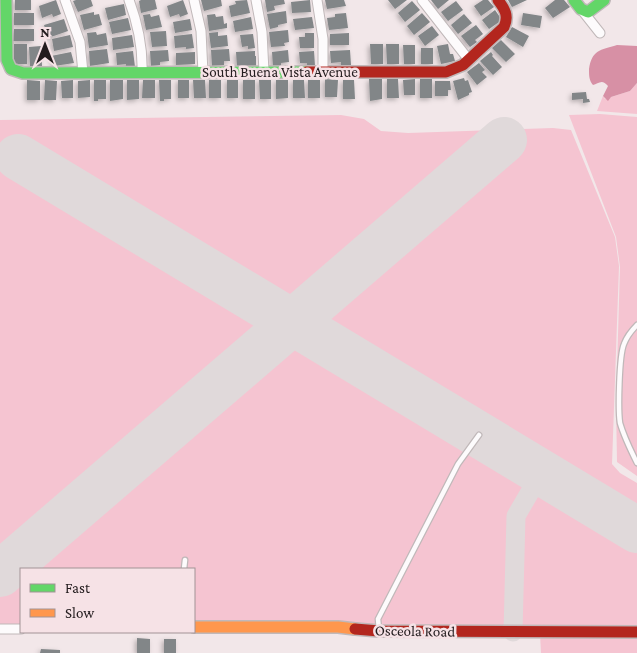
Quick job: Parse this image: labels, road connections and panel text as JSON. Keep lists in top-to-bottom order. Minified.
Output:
{"streets":{"street":["South Buena Vista Avenue","Osceola Road"]},"legend":["Fast","Slow"],"north":"top"}
